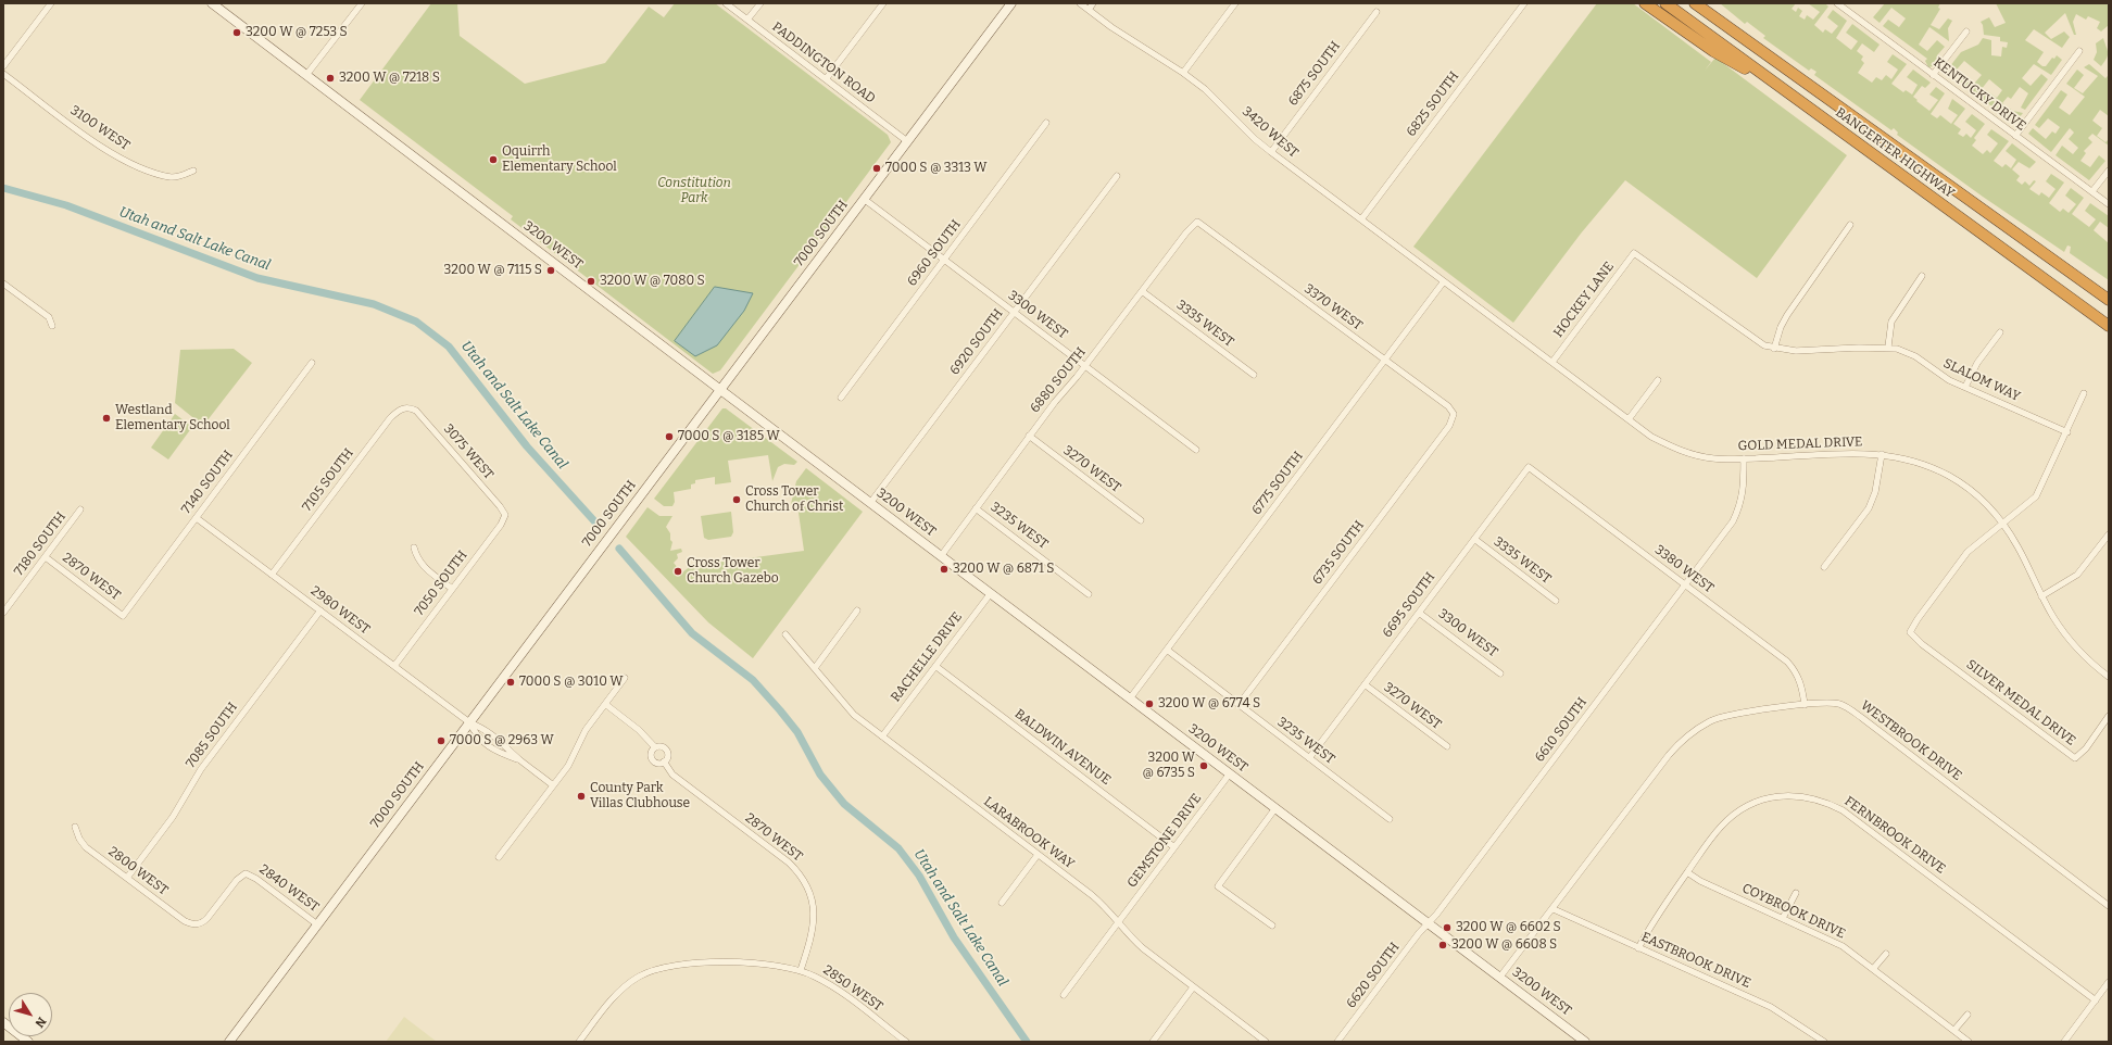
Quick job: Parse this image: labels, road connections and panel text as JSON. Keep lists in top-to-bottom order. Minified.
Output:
{"streets":{"highway":["BANGERTER HIGHWAY"],"street":["PADDINGTON ROAD","6875 SOUTH","KENTUCKY DRIVE","6825 SOUTH","3100 WEST","3420 WEST","7000 SOUTH","3200 WEST","6960 SOUTH","HOCKEY LANE","3370 WEST","3300 WEST","3335 WEST","6920 SOUTH","6880 SOUTH","SLALOM WAY","GOLD MEDAL DRIVE","3075 WEST","3270 WEST","7105 SOUTH","7140 SOUTH","6775 SOUTH","3235 WEST","7180 SOUTH","6735 SOUTH","3380 WEST","2870 WEST","7050 SOUTH","6695 SOUTH","2980 WEST","RACHELLE DRIVE","SILVER MEDAL DRIVE","6610 SOUTH","7085 SOUTH","WESTBROOK DRIVE","BALDWIN AVENUE","LARABROOK WAY","FERNBROOK DRIVE","GEMSTONE DRIVE","2800 WEST","2840 WEST","COYBROOK DRIVE","EASTBROOK DRIVE","6620 SOUTH","2850 WEST"]},"crossings":[["PADDINGTON ROAD","7000 SOUTH"],["6875 SOUTH","3420 WEST"],["6825 SOUTH","3420 WEST"],["3420 WEST","GOLD MEDAL DRIVE"],["3420 WEST","6775 SOUTH"],["7000 SOUTH","3200 WEST"],["7000 SOUTH","3300 WEST"],["7000 SOUTH","2980 WEST"],["7000 SOUTH","2840 WEST"],["3200 WEST","6920 SOUTH"],["3200 WEST","6880 SOUTH"],["3200 WEST","6775 SOUTH"],["3200 WEST","RACHELLE DRIVE"],["3200 WEST","6610 SOUTH"],["3200 WEST","WESTBROOK DRIVE"],["3200 WEST","GEMSTONE DRIVE"],["3200 WEST","6620 SOUTH"],["6960 SOUTH","3300 WEST"],["HOCKEY LANE","SLALOM WAY"],["HOCKEY LANE","GOLD MEDAL DRIVE"],["3370 WEST","6880 SOUTH"],["3370 WEST","6775 SOUTH"],["3370 WEST","6735 SOUTH"],["3300 WEST","6920 SOUTH"],["3300 WEST","6880 SOUTH"],["3300 WEST","6695 SOUTH"],["3335 WEST","6880 SOUTH"],["3335 WEST","6695 SOUTH"],["6880 SOUTH","3270 WEST"],["6880 SOUTH","3235 WEST"],["GOLD MEDAL DRIVE","6775 SOUTH"],["GOLD MEDAL DRIVE","SILVER MEDAL DRIVE"],["GOLD MEDAL DRIVE","6610 SOUTH"],["3075 WEST","7105 SOUTH"],["3075 WEST","7050 SOUTH"],["3270 WEST","6695 SOUTH"],["7105 SOUTH","2980 WEST"],["7140 SOUTH","2870 WEST"],["7140 SOUTH","2980 WEST"],["6775 SOUTH","3235 WEST"],["3235 WEST","6735 SOUTH"],["3235 WEST","6695 SOUTH"],["7180 SOUTH","2870 WEST"],["3380 WEST","6695 SOUTH"],["3380 WEST","6610 SOUTH"],["3380 WEST","WESTBROOK DRIVE"],["2870 WEST","2850 WEST"],["7050 SOUTH","2980 WEST"],["2980 WEST","7085 SOUTH"],["RACHELLE DRIVE","BALDWIN AVENUE"],["RACHELLE DRIVE","LARABROOK WAY"],["6610 SOUTH","6620 SOUTH"],["7085 SOUTH","2800 WEST"],["WESTBROOK DRIVE","EASTBROOK DRIVE"],["BALDWIN AVENUE","GEMSTONE DRIVE"],["LARABROOK WAY","GEMSTONE DRIVE"],["FERNBROOK DRIVE","COYBROOK DRIVE"],["FERNBROOK DRIVE","EASTBROOK DRIVE"],["2800 WEST","2840 WEST"]],"water":["Utah and Salt Lake Canal"],"parks":["Constitution Park"],"places":["3200 W @ 7253 S","3200 W @ 7218 S","Oquirrh Elementary School","7000 S @ 3313 W","3200 W @ 7115 S","3200 W @ 7080 S","Westland Elementary School","7000 S @ 3185 W","Cross Tower Church of Christ","3200 W @ 6871 S","Cross Tower Church Gazebo","7000 S @ 3010 W","3200 W @ 6774 S","7000 S @ 2963 W","3200 W @ 6735 S","County Park Villas Clubhouse","3200 W @ 6602 S","3200 W @ 6608 S"],"north":"bottom right"}
